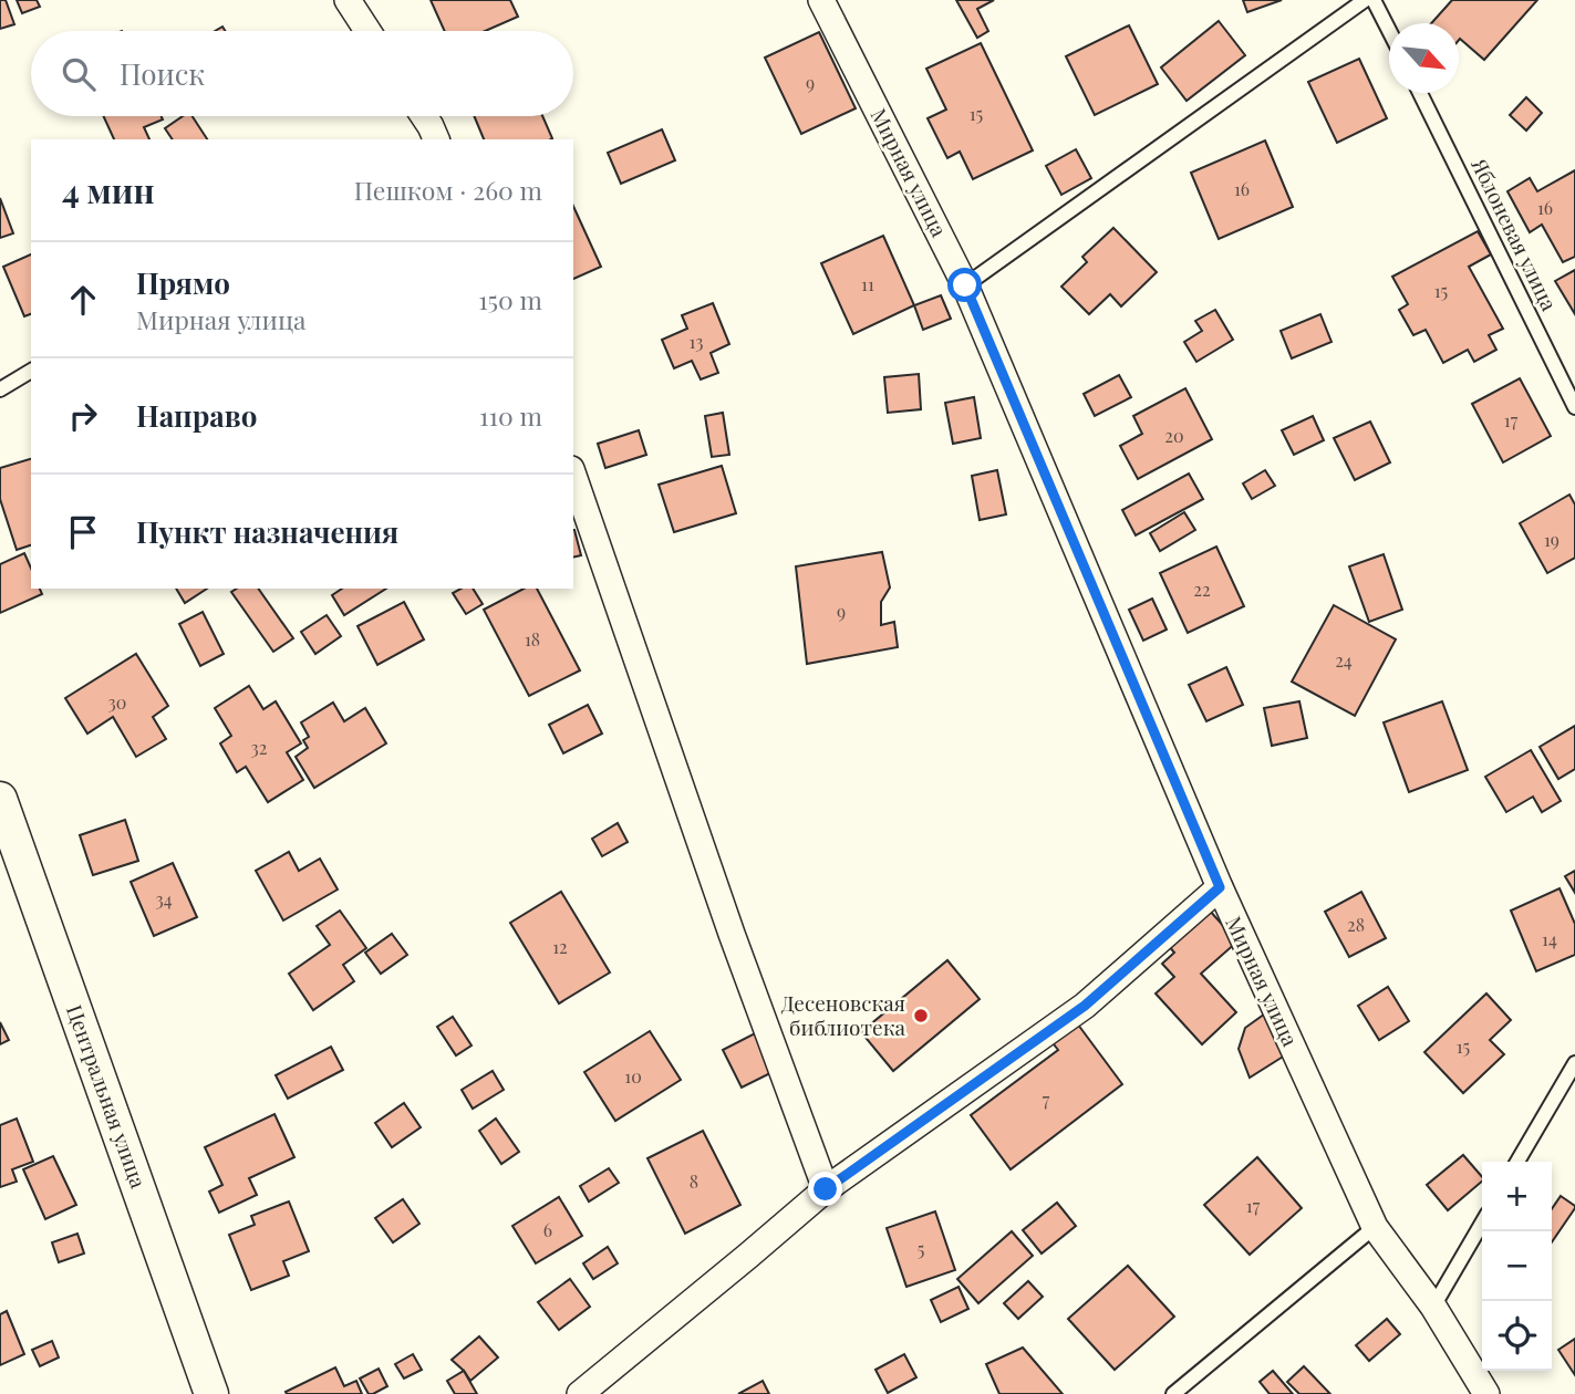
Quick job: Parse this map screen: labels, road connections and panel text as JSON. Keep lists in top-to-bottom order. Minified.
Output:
{"streets":{"street":["Мирная улица","Центральная улица"],"lane":["Яблоневая улица"]},"places":["Десеновская библиотека"],"house_numbers":["9","15","16","16","11","15","13","17","20","19","22","9","18","24","30","32","34","28","14","12","15","10","7","8","17","6","5"],"north":"bottom right","page":{"search":"Поиск","heading":["4 мин","Пешком · 260 m"],"list":[["Прямо","Мирная улица","150 m"],["Направо","110 m"],"Пункт назначения"],"map_buttons":["+","−"]}}
